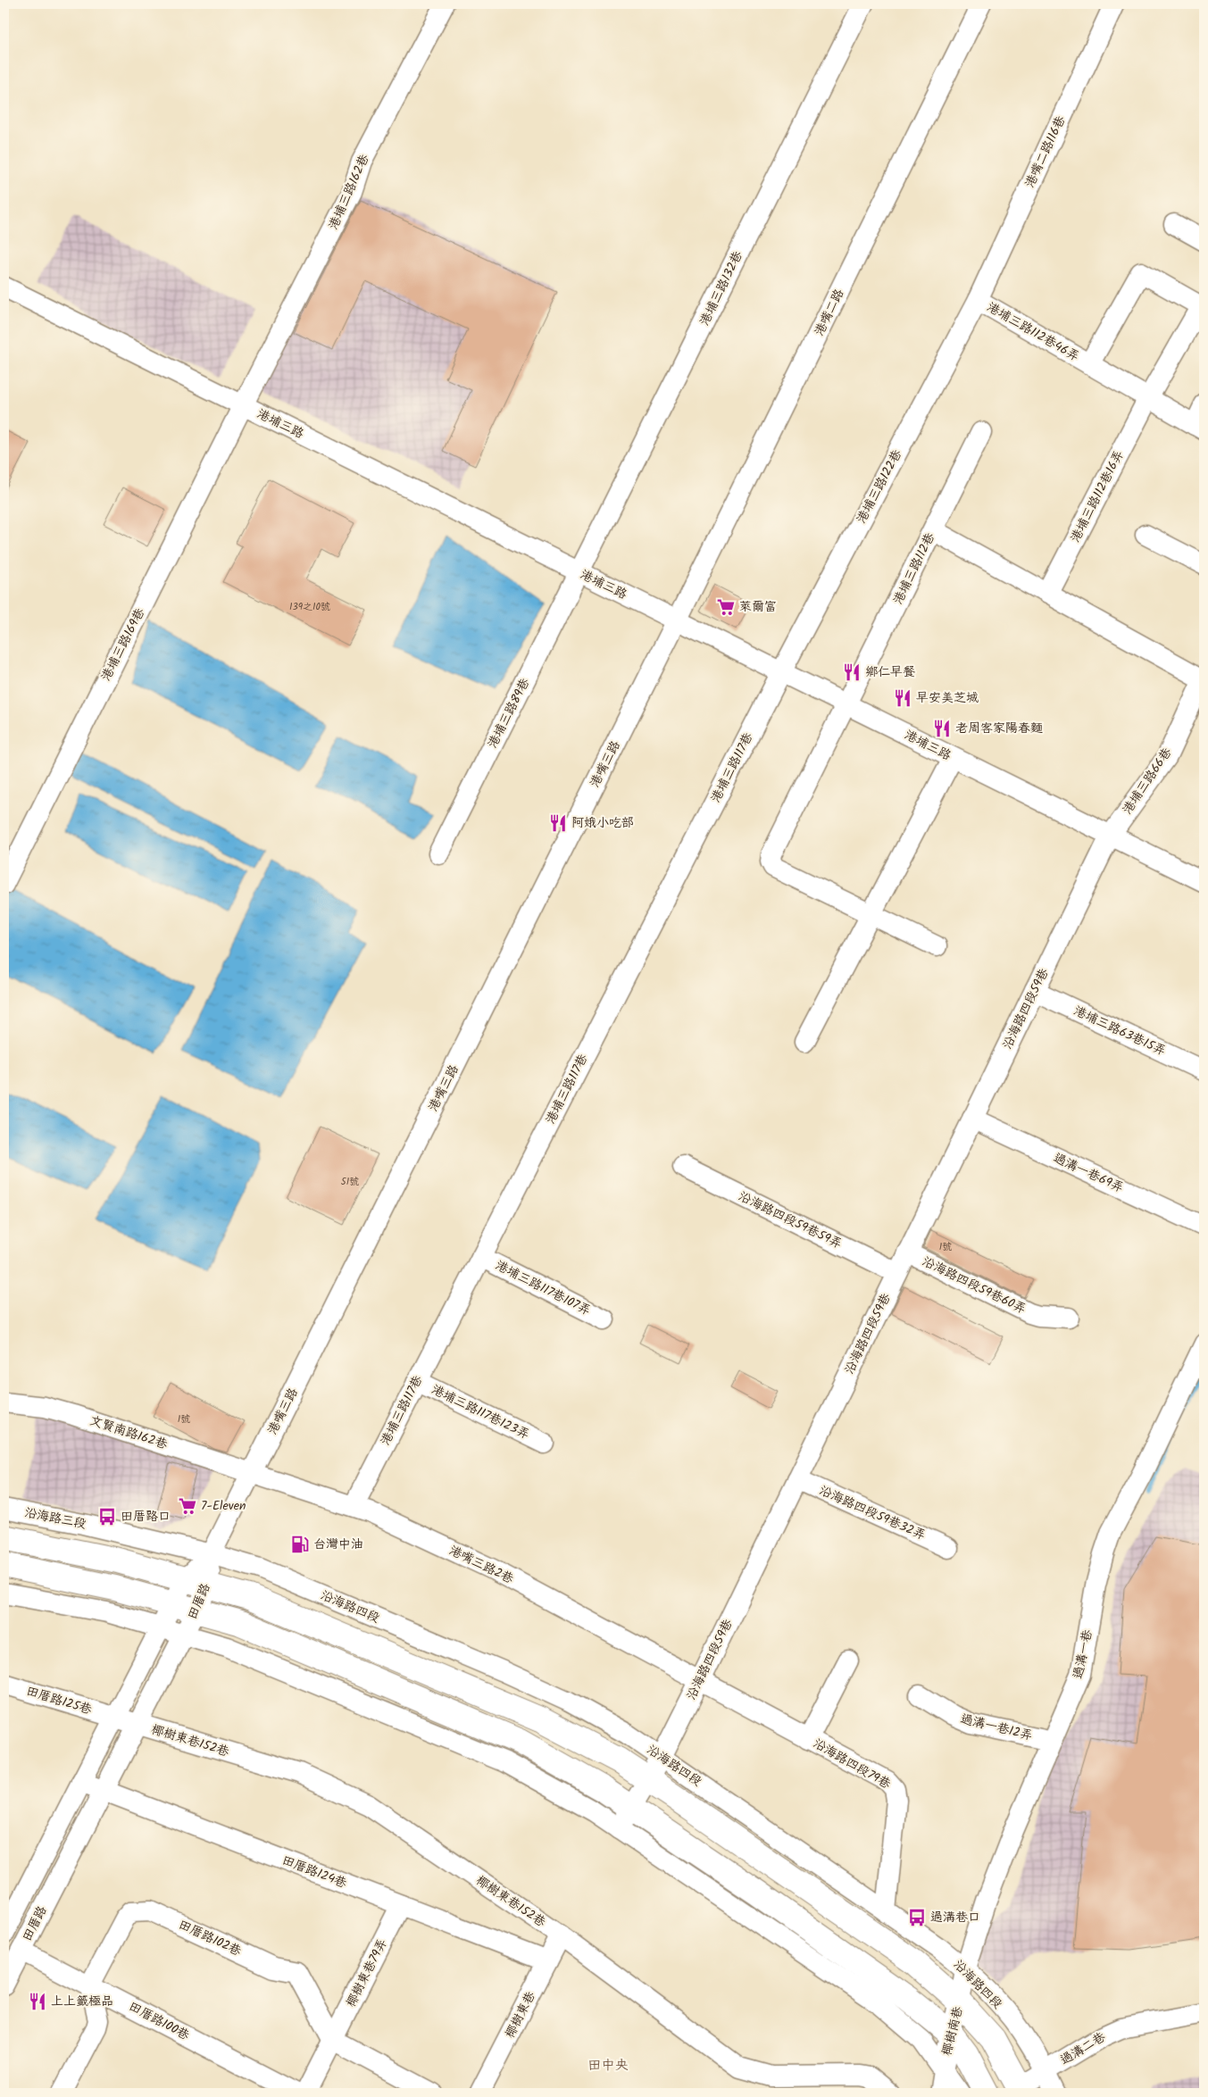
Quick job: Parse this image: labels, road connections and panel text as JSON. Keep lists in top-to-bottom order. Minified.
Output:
{"streets":{"main road":["沿海路四段"],"street":["港嘴二路116巷","港埔三路162巷","港埔三路132巷","港嘴二路","港埔三路112巷46弄","港埔三路","港埔三路122巷","港埔三路112巷16弄","港埔三路112巷","港埔三路169巷","港埔三路89巷","港嘴三路","港埔三路117巷","港埔三路66巷","沿海路四段59巷","港埔三路63巷15弄","過溝一巷69弄","沿海路四段59巷59弄","沿海路四段59巷60弄","港埔三路117巷107弄","港埔三路117巷123弄","文賢南路162巷","沿海路四段59巷32弄","沿海路三段","港嘴三路2巷","田厝路","過溝一巷","田厝路125巷","過溝一巷12弄","椰樹東巷152巷","沿海路四段79巷","田厝路124巷","田厝路102巷","椰樹東巷79弄","椰樹東巷","田厝路100巷","椰樹南巷","過溝二巷"]},"crossings":[["港嘴二路116巷","港埔三路112巷46弄"],["港嘴二路116巷","港埔三路122巷"],["港埔三路162巷","港埔三路"],["港埔三路162巷","港埔三路169巷"],["港埔三路132巷","港埔三路"],["港埔三路132巷","港埔三路89巷"],["港嘴二路","港埔三路"],["港嘴二路","港嘴三路"],["港埔三路112巷46弄","港埔三路122巷"],["港埔三路112巷46弄","港埔三路112巷16弄"],["港埔三路","港埔三路122巷"],["港埔三路","港埔三路112巷"],["港埔三路","港埔三路169巷"],["港埔三路","港埔三路89巷"],["港埔三路","港嘴三路"],["港埔三路","港埔三路117巷"],["港埔三路","港埔三路66巷"],["港埔三路","沿海路四段59巷"],["港埔三路122巷","港埔三路117巷"],["港嘴三路","文賢南路162巷"],["港嘴三路","沿海路三段"],["港嘴三路","港嘴三路2巷"],["港嘴三路","田厝路"],["港嘴三路","沿海路四段"],["港埔三路117巷","港埔三路117巷107弄"],["港埔三路117巷","港埔三路117巷123弄"],["港埔三路117巷","港嘴三路2巷"],["港埔三路66巷","沿海路四段59巷"],["沿海路四段59巷","港埔三路63巷15弄"],["沿海路四段59巷","過溝一巷69弄"],["沿海路四段59巷","沿海路四段59巷59弄"],["沿海路四段59巷","沿海路四段59巷60弄"],["沿海路四段59巷","沿海路四段59巷32弄"],["沿海路四段59巷","港嘴三路2巷"],["沿海路四段59巷","沿海路四段"],["沿海路四段59巷","沿海路四段79巷"],["文賢南路162巷","港嘴三路2巷"],["沿海路三段","田厝路"],["沿海路三段","沿海路四段"],["港嘴三路2巷","沿海路四段79巷"],["田厝路","沿海路四段"],["田厝路","田厝路125巷"],["田厝路","椰樹東巷152巷"],["田厝路","田厝路124巷"],["田厝路","田厝路100巷"],["沿海路四段","過溝一巷"],["沿海路四段","沿海路四段79巷"],["沿海路四段","椰樹南巷"],["沿海路四段","過溝二巷"],["過溝一巷","過溝一巷12弄"],["過溝一巷","椰樹南巷"],["田厝路125巷","椰樹東巷152巷"],["椰樹東巷152巷","椰樹東巷"],["田厝路124巷","椰樹東巷79弄"],["田厝路124巷","椰樹東巷"],["田厝路102巷","椰樹東巷79弄"],["田厝路102巷","田厝路100巷"]],"districts":["田中央"],"places":{"supermarket":["萊爾富","7-Eleven"],"restaurant":["鄉仁早餐","早安美芝城","老周客家陽春麵","阿娥小吃部","上上籤極品"],"bus stop":["田厝路口","過溝巷口"],"fuel station":["台灣中油"]},"house_numbers":["139之10號","51號","1號","1號"]}
